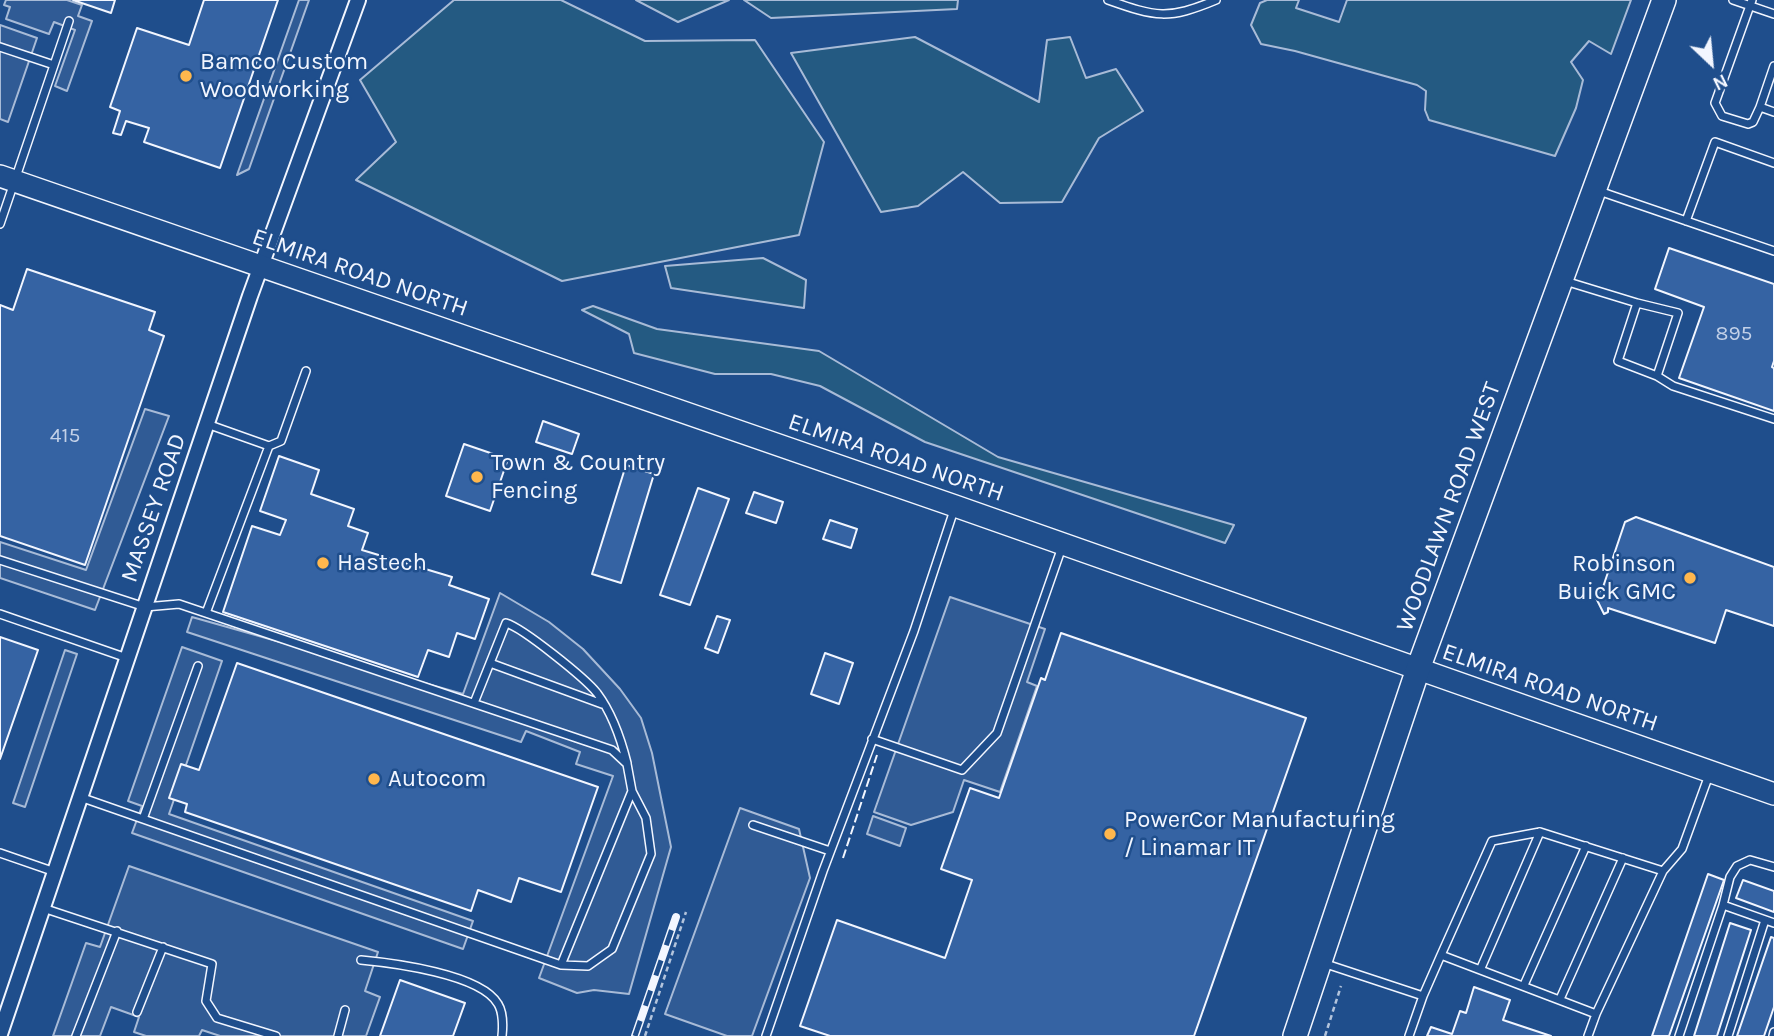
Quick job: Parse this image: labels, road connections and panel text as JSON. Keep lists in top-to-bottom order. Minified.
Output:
{"streets":{"main road":["ELMIRA ROAD NORTH","WOODLAWN ROAD WEST"],"street":["MASSEY ROAD"]},"crossings":[["ELMIRA ROAD NORTH","WOODLAWN ROAD WEST"],["ELMIRA ROAD NORTH","MASSEY ROAD"]],"places":["Bamco Custom Woodworking","Town & Country Fencing","Hastech","Robinson Buick GMC","Autocom","PowerCor Manufacturing / Linamar IT"],"house_numbers":["895","415"],"north":"bottom right"}
